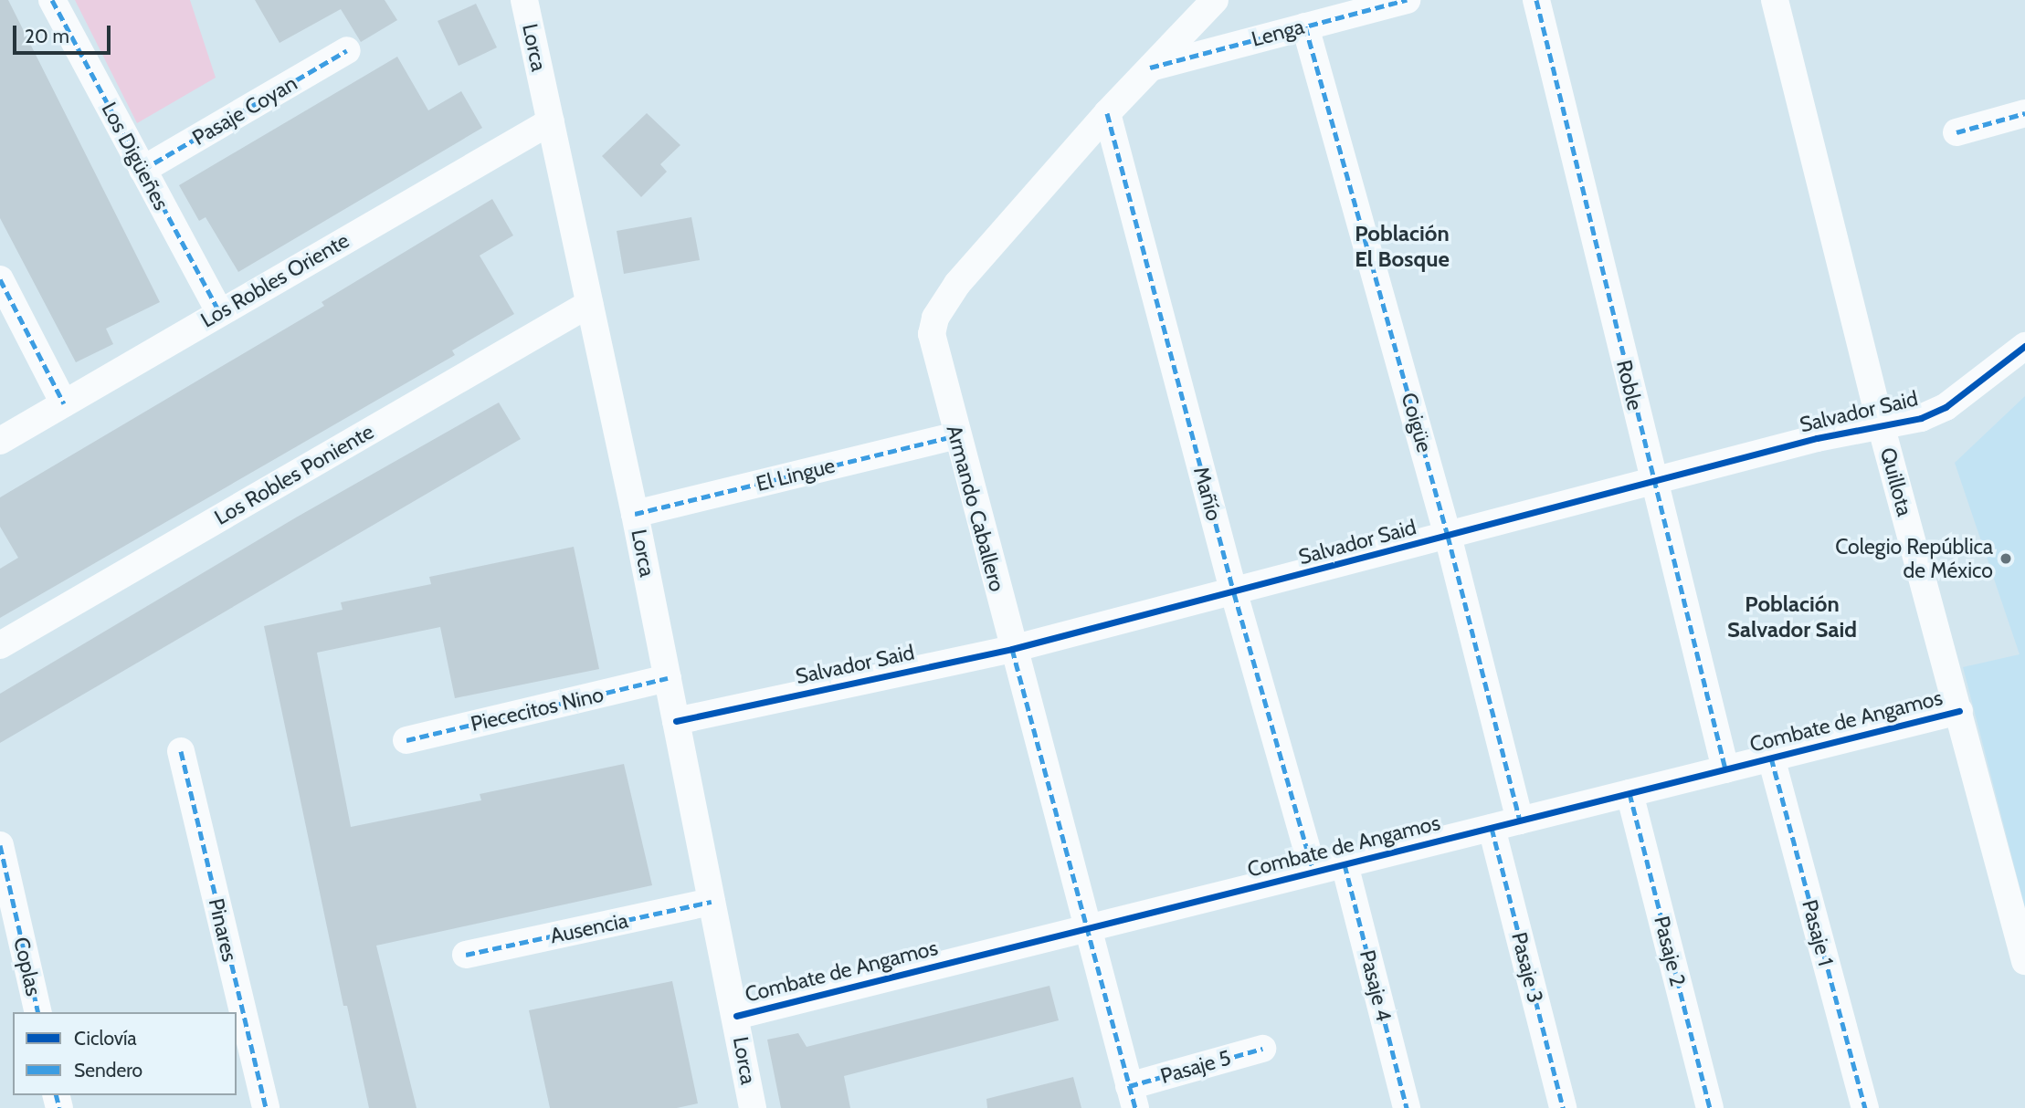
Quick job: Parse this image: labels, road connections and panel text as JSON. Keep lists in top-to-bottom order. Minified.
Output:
{"streets":{"street":["Lenga","Lorca","Pasaje Coyan","Los Digüeñes","Los Robles Oriente","Roble","Salvador Said","Coigüe","Los Robles Poniente","El Lingue","Quillota","Mañío","Armando Caballero","Piececitos Nino","Combate de Angamos","Ausencia","Pinares","Pasaje 1","Pasaje 2","Coplas","Pasaje 3","Pasaje 4","Pasaje 5"]},"crossings":[["Lenga","Coigüe"],["Lenga","Armando Caballero"],["Lorca","Los Robles Oriente"],["Lorca","Salvador Said"],["Lorca","Los Robles Poniente"],["Lorca","El Lingue"],["Lorca","Piececitos Nino"],["Lorca","Combate de Angamos"],["Lorca","Ausencia"],["Pasaje Coyan","Los Digüeñes"],["Los Digüeñes","Los Robles Oriente"],["Roble","Salvador Said"],["Roble","Combate de Angamos"],["Salvador Said","Coigüe"],["Salvador Said","Quillota"],["Salvador Said","Mañío"],["Salvador Said","Armando Caballero"],["Coigüe","Combate de Angamos"],["El Lingue","Armando Caballero"],["Quillota","Combate de Angamos"],["Mañío","Armando Caballero"],["Mañío","Combate de Angamos"],["Armando Caballero","Combate de Angamos"],["Armando Caballero","Pasaje 5"],["Combate de Angamos","Pasaje 1"],["Combate de Angamos","Pasaje 2"],["Combate de Angamos","Pasaje 3"],["Combate de Angamos","Pasaje 4"]],"districts":["Población El Bosque","Población Salvador Said"],"places":["Colegio República de México"],"legend":["Ciclovía","Sendero"],"scale_bar":"20 m"}
